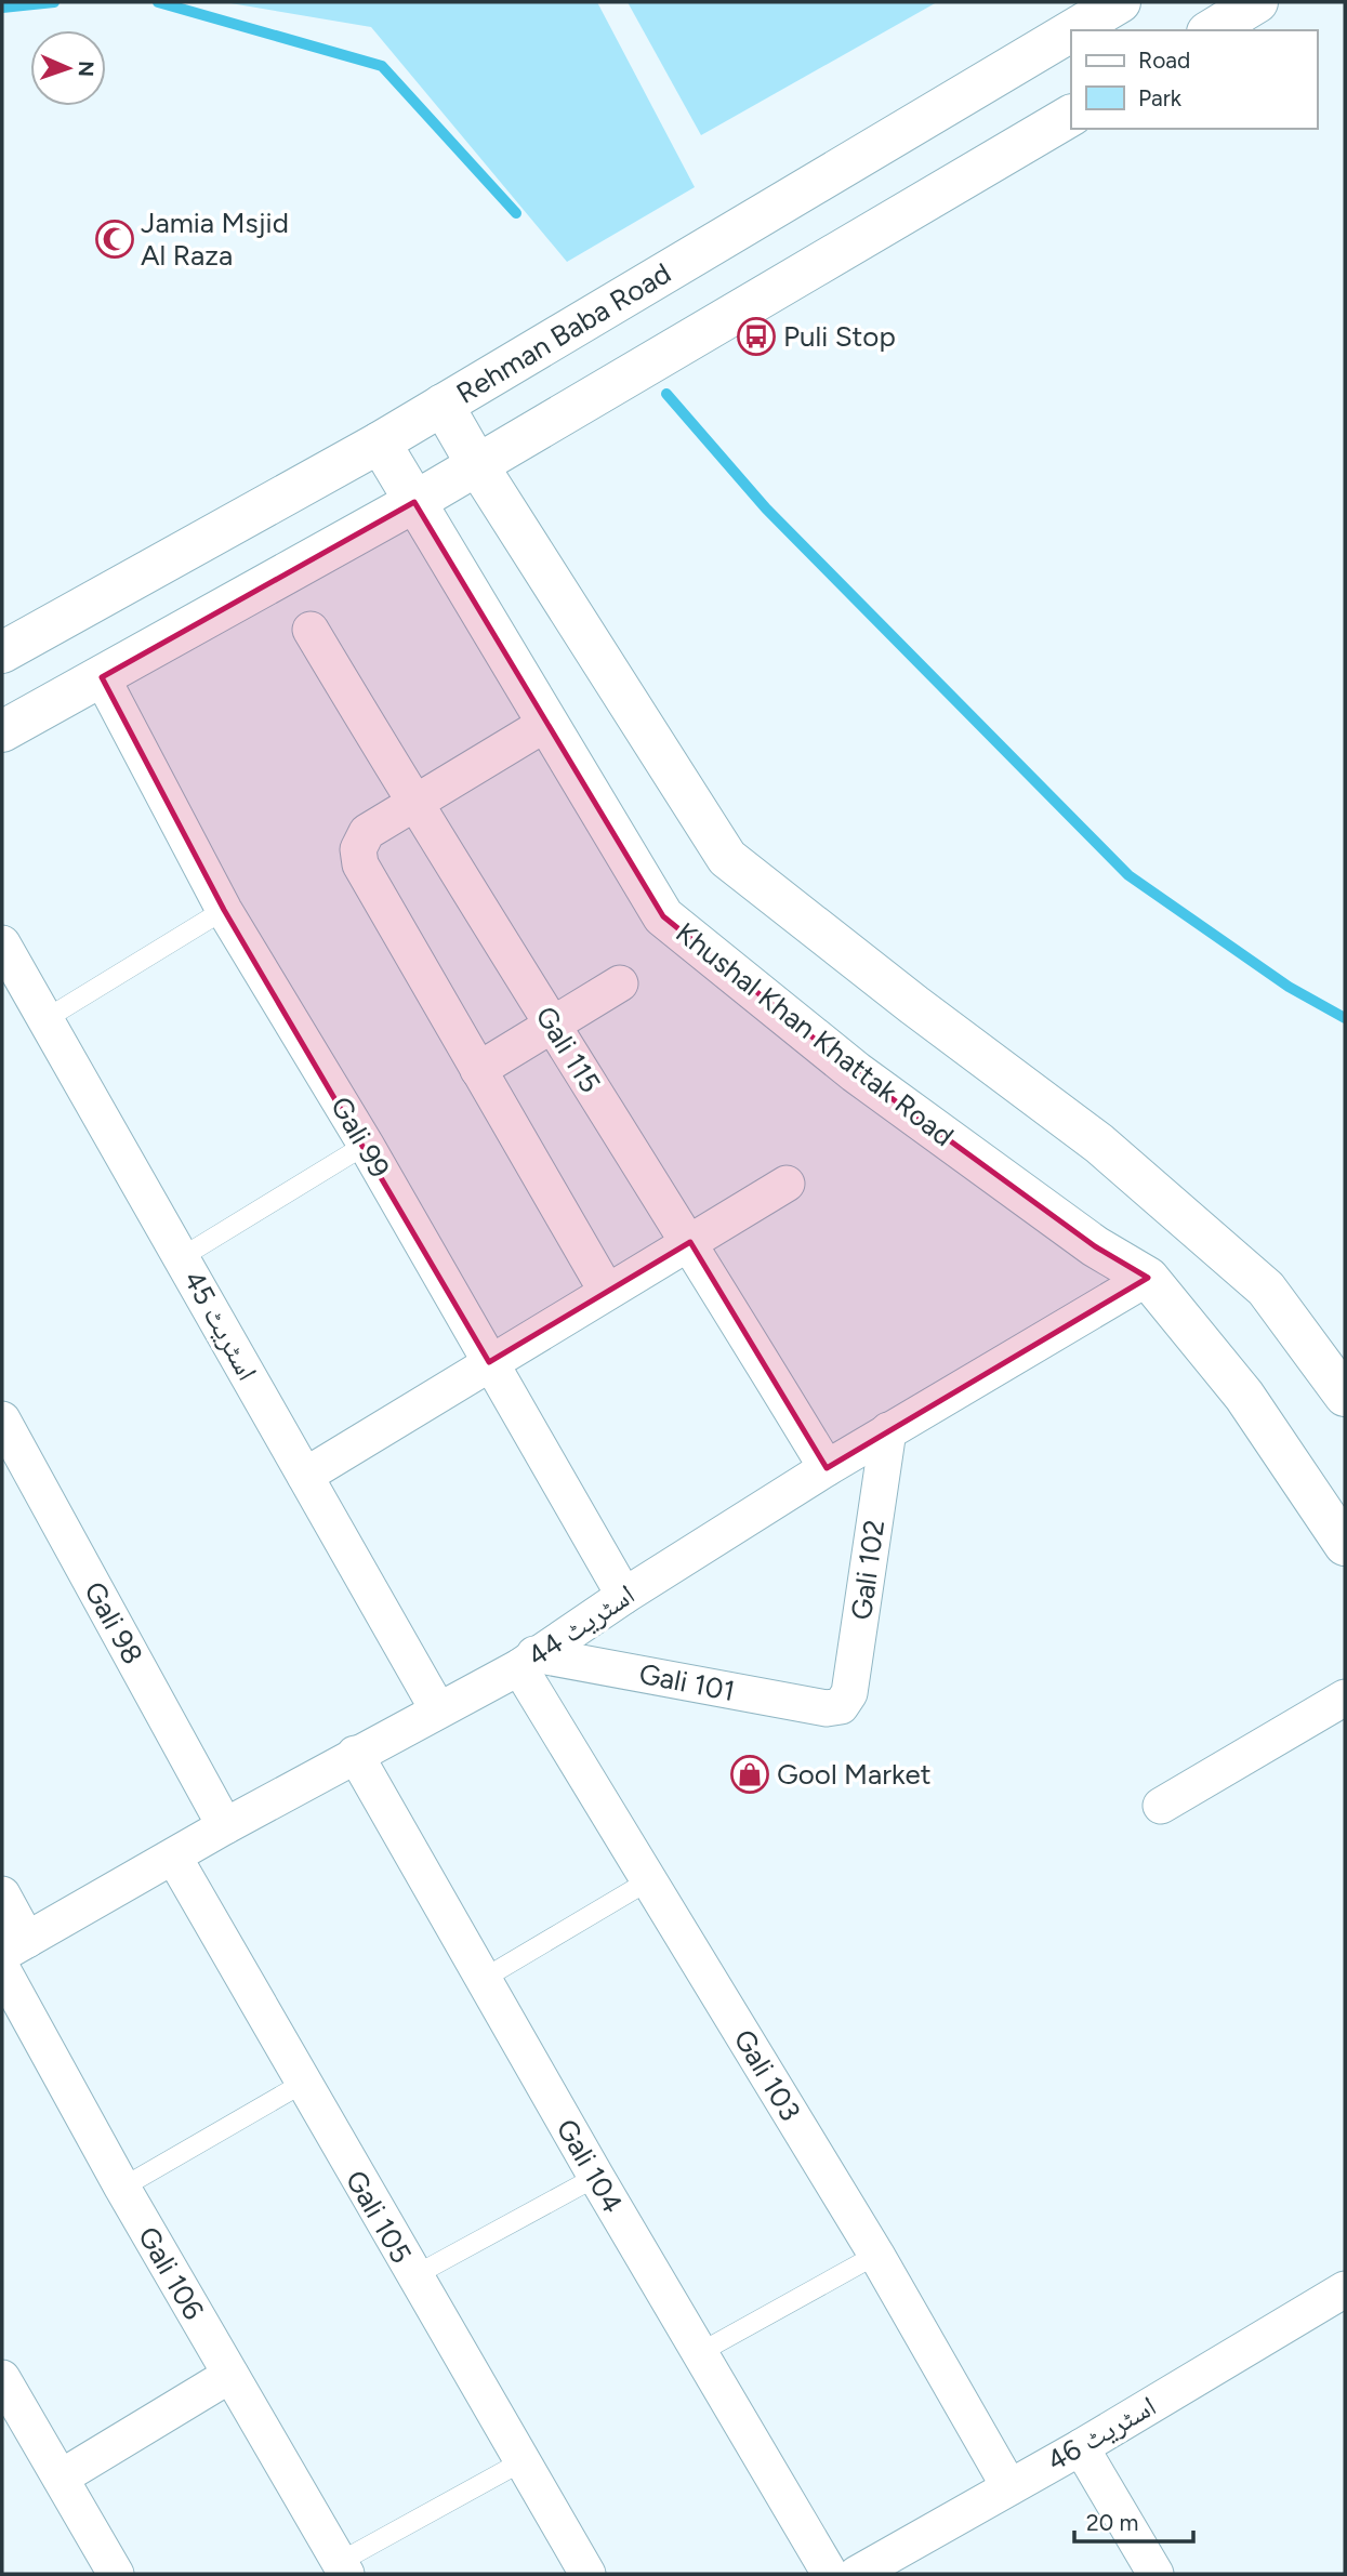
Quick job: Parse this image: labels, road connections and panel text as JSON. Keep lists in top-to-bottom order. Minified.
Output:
{"streets":{"street":["Rehman Baba Road","Khushal Khan Khattak Road","Gali 115","Gali 99","اسٹریٹ 45","Gali 102","Gali 98","اسٹریٹ 44","Gali 101","Gali 103","Gali 104","Gali 105","Gali 106","اسٹریٹ 46"]},"crossings":[["Rehman Baba Road","Khushal Khan Khattak Road"],["Khushal Khan Khattak Road","اسٹریٹ 44"],["Gali 115","اسٹریٹ 44"],["Gali 99","اسٹریٹ 44"],["اسٹریٹ 45","اسٹریٹ 44"],["Gali 102","اسٹریٹ 44"],["Gali 102","Gali 101"],["Gali 98","اسٹریٹ 44"],["اسٹریٹ 44","Gali 101"],["اسٹریٹ 44","Gali 103"],["اسٹریٹ 44","Gali 104"],["اسٹریٹ 44","Gali 105"],["Gali 101","Gali 103"],["Gali 103","اسٹریٹ 46"]],"places":{"mosque":["Jamia Msjid Al Raza"],"bus stop":["Puli Stop"],"shop":["Gool Market"]},"legend":["Road","Park"],"scale_bar":"20 m","north":"right"}
